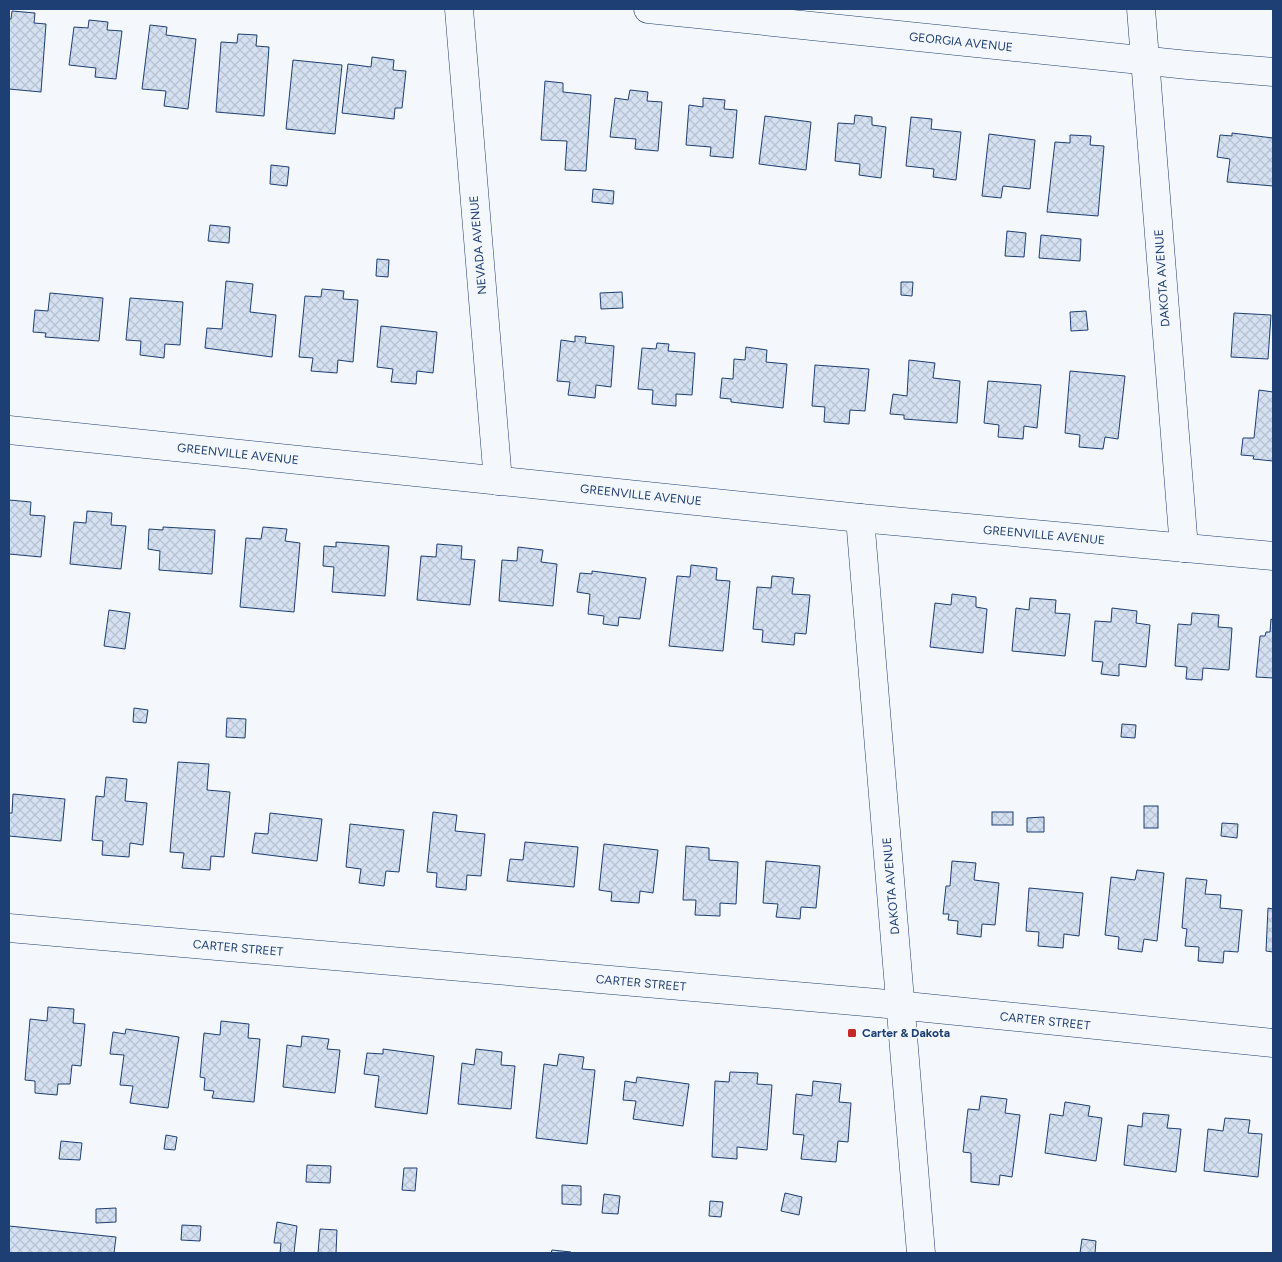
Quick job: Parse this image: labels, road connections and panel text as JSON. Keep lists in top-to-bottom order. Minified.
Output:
{"streets":{"street":["GEORGIA AVENUE","NEVADA AVENUE","DAKOTA AVENUE","GREENVILLE AVENUE","CARTER STREET"]},"crossings":[["GEORGIA AVENUE","DAKOTA AVENUE"],["NEVADA AVENUE","GREENVILLE AVENUE"],["DAKOTA AVENUE","GREENVILLE AVENUE"],["DAKOTA AVENUE","CARTER STREET"]],"places":{"transit":["Carter & Dakota"]}}
